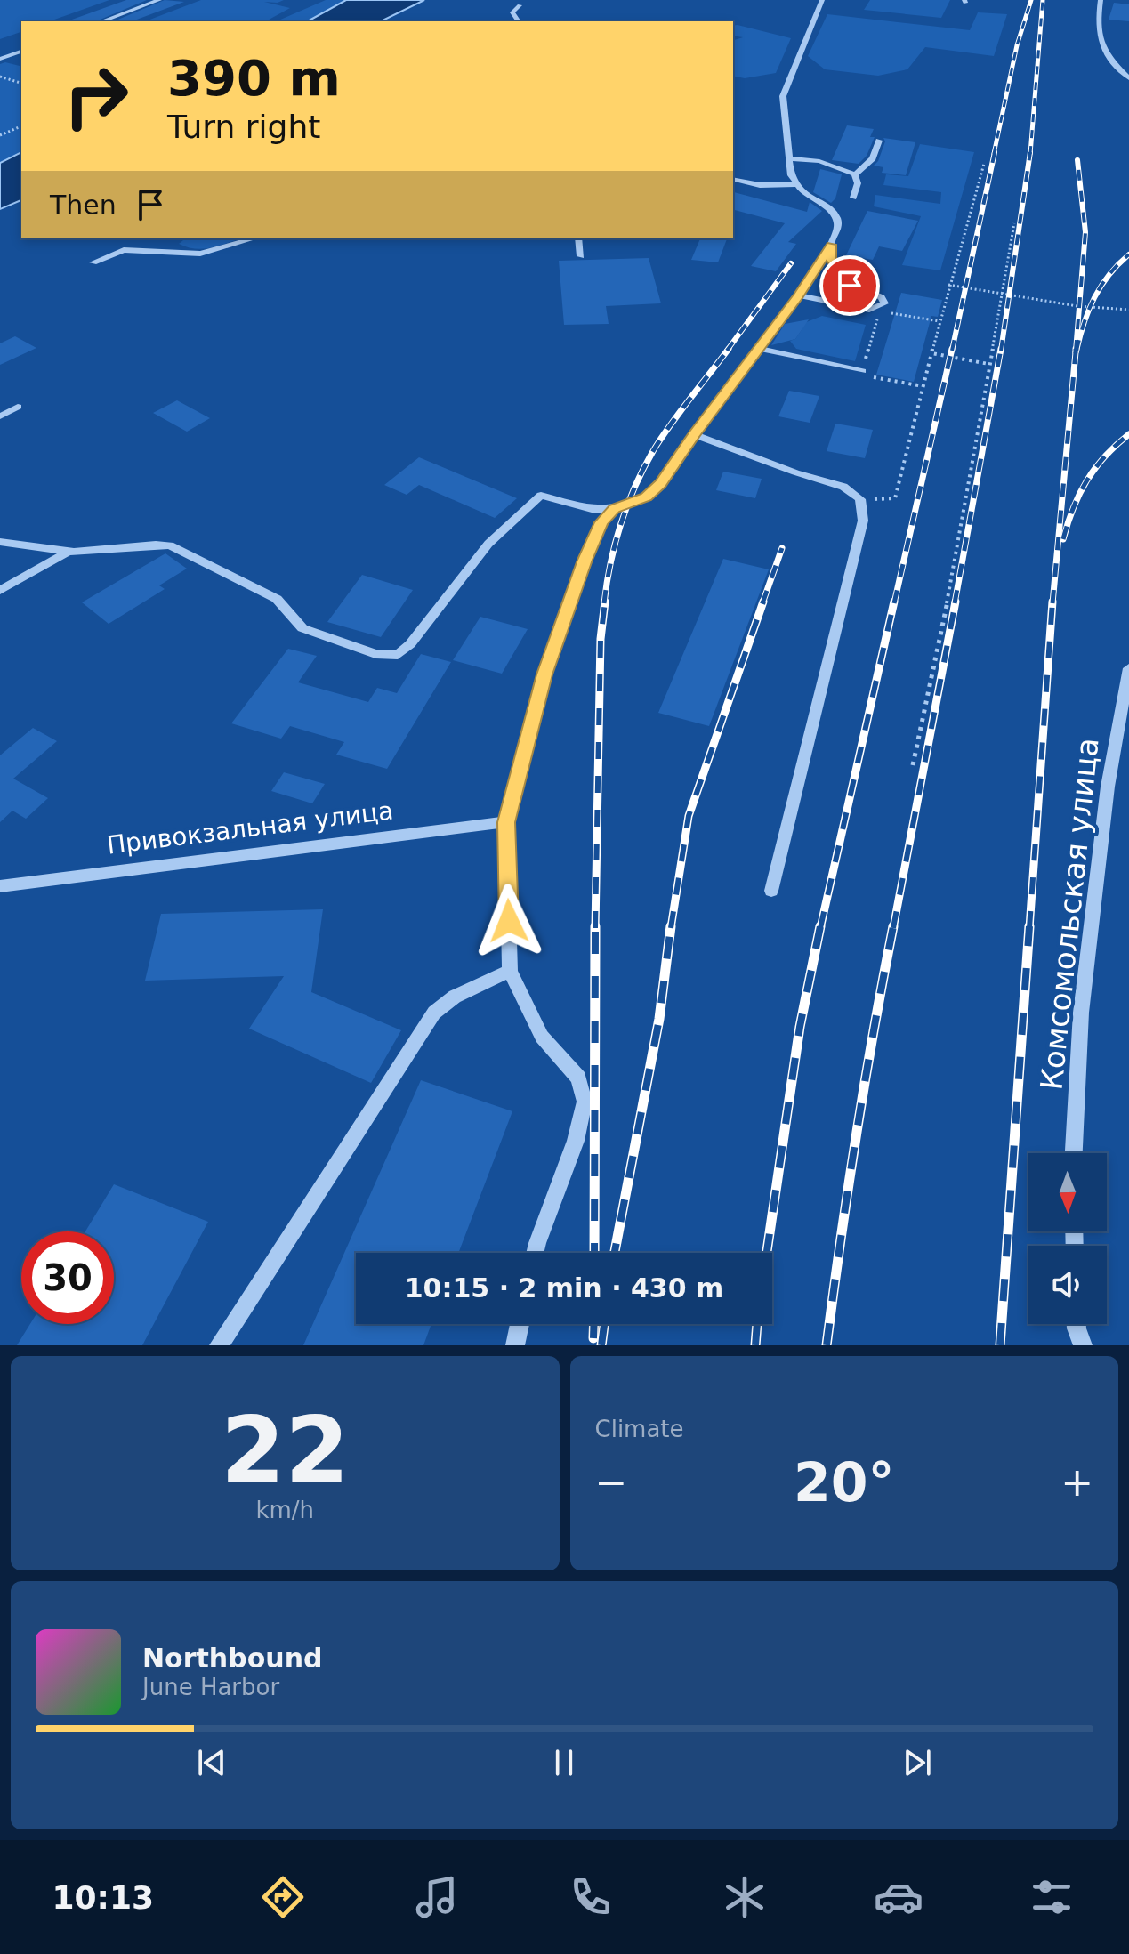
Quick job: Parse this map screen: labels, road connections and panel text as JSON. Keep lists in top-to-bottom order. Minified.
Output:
{"streets":{"street":["Привокзальная улица","Комсомольская улица"]},"north":"bottom","page":{"turn":["390 m","Turn right"],"then":"Then","limit":"30","trip":"10:15 · 2 min · 430 m","tile":[["22","km/h"],"Climate"],"heat":["−","20°","+"],"song":["Northbound","June Harbor"],"tabs":"10:13"}}
